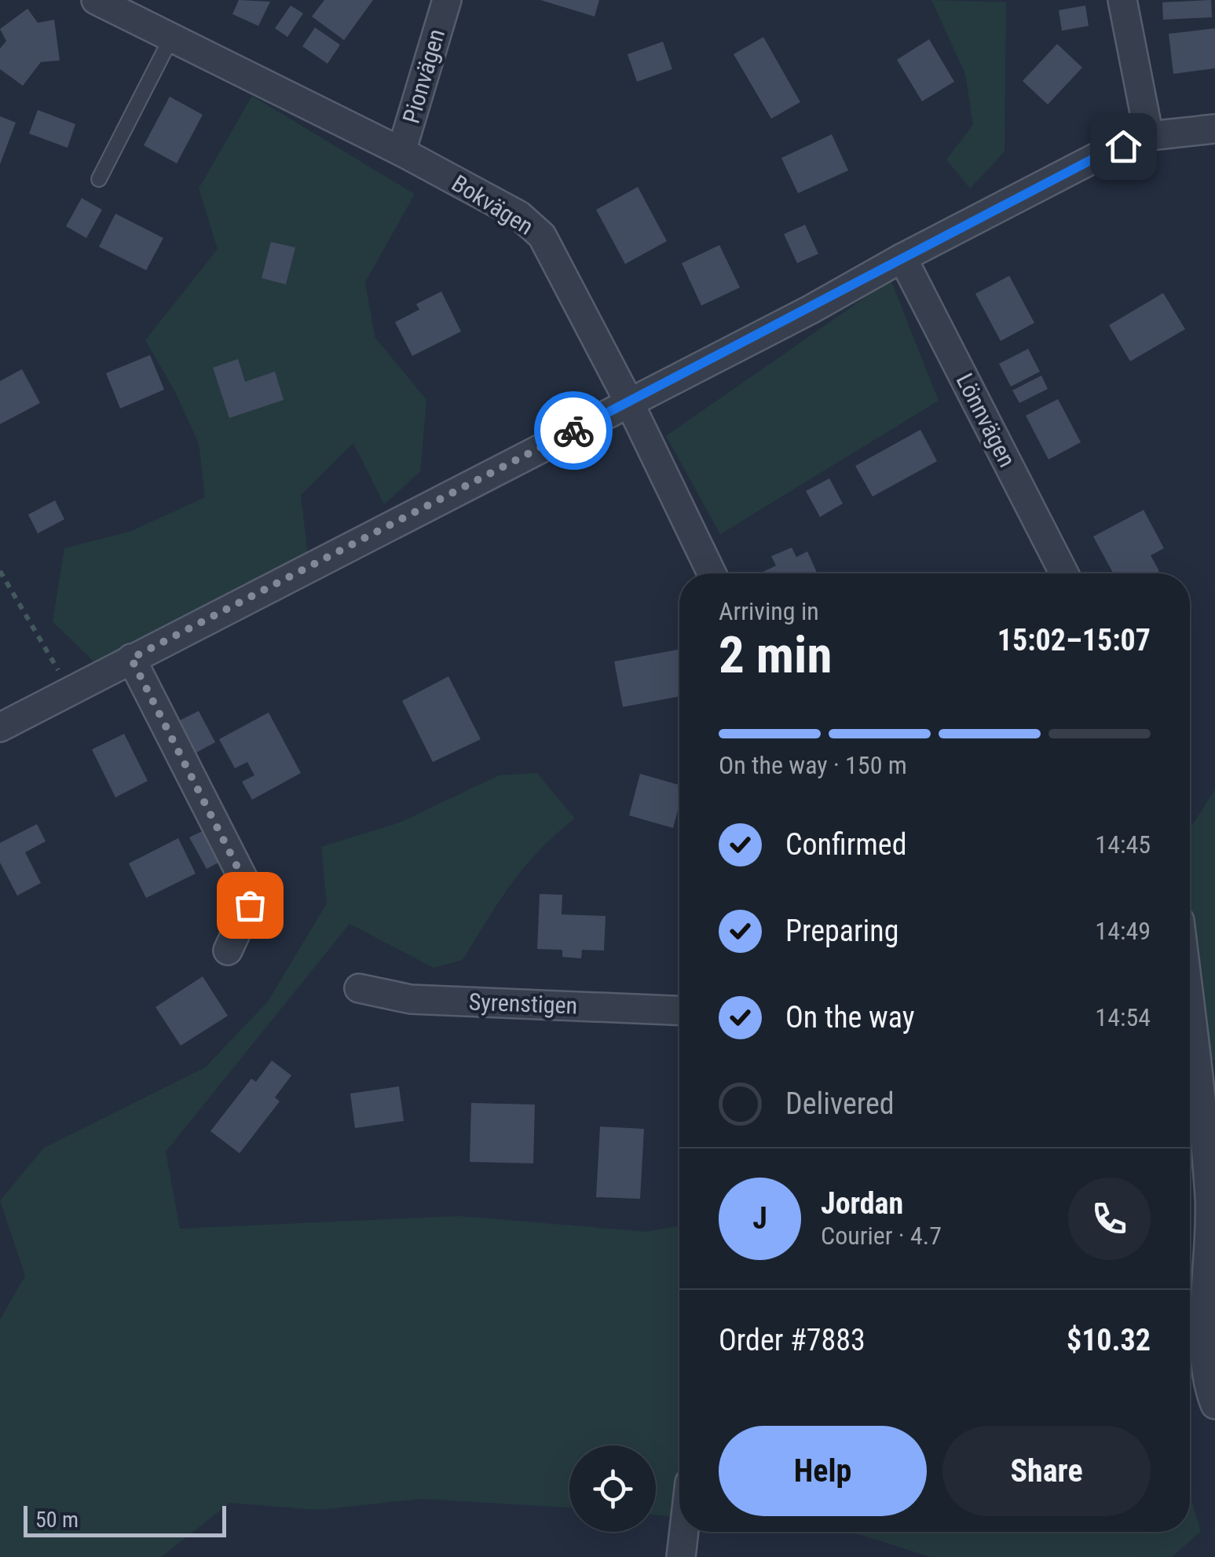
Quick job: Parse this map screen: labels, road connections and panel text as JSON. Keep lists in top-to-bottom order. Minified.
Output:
{"streets":{"street":["Pionvägen","Bokvägen","Lönnvägen","Syrenstigen"]},"crossings":[["Pionvägen","Bokvägen"]],"scale_bar":"50 m","page":{"heading":["2 min","Arriving in","15:02–15:07"],"panel":["Jordan","Courier · 4.7","Order #7883","$10.32"],"bar":"On the way · 150 m","list":[["Confirmed","14:45"],["Preparing","14:49"],["On the way","14:54"],"Delivered"],"round":"J","buttons":["Help","Share"],"scale":"50 m"}}
